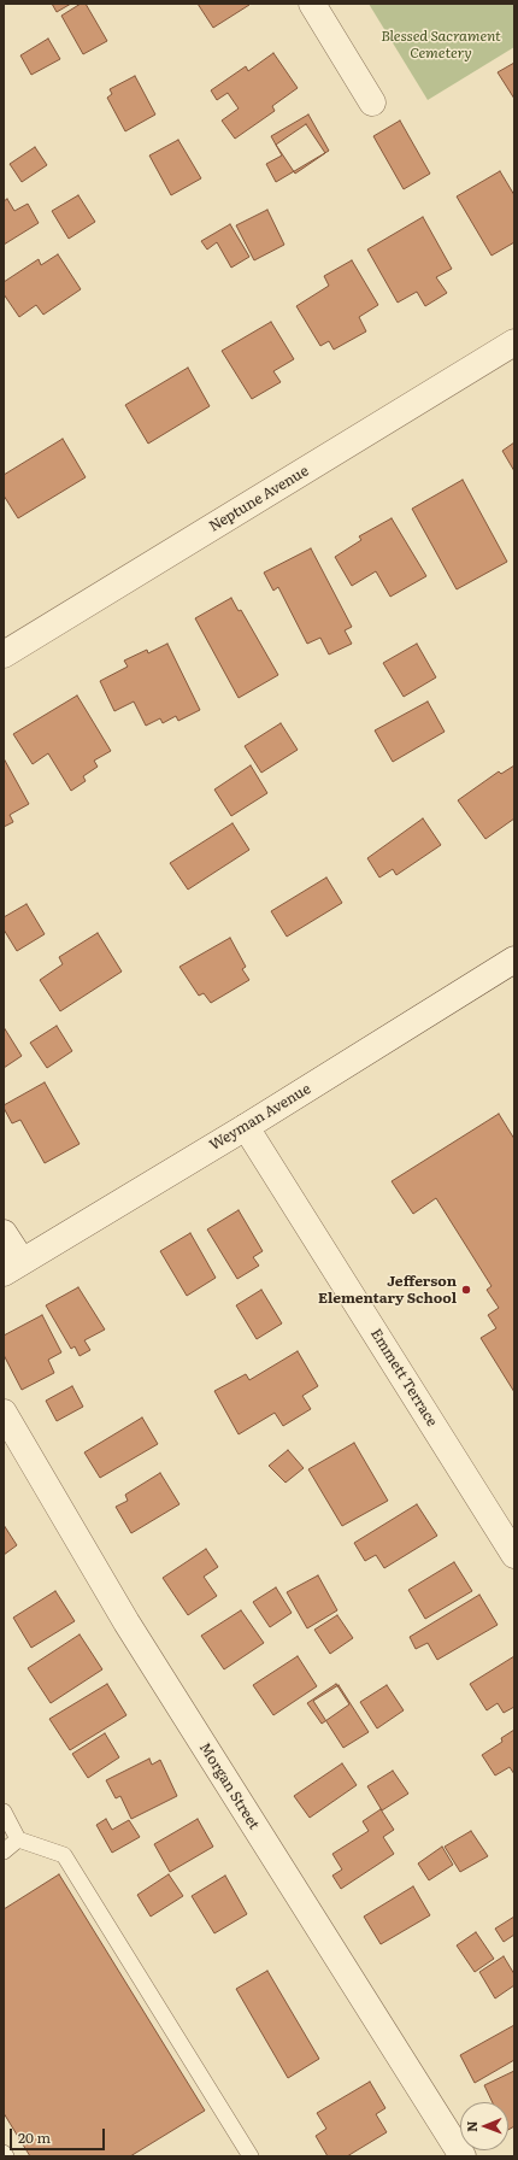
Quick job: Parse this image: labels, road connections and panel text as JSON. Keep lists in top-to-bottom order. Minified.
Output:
{"streets":{"street":["Neptune Avenue","Weyman Avenue","Emmett Terrace","Morgan Street"]},"crossings":[["Weyman Avenue","Emmett Terrace"]],"parks":["Blessed Sacrament Cemetery"],"places":["Jefferson Elementary School"],"scale_bar":"20 m","north":"left"}
